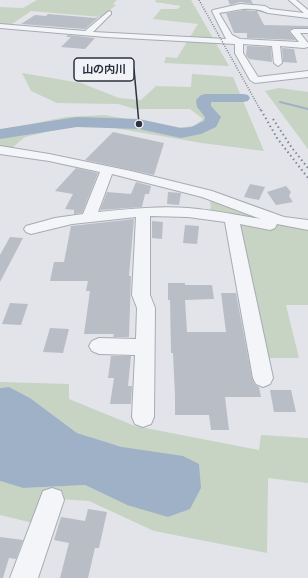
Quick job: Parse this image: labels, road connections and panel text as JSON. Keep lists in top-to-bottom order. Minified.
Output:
{"places":["山の内川"]}
